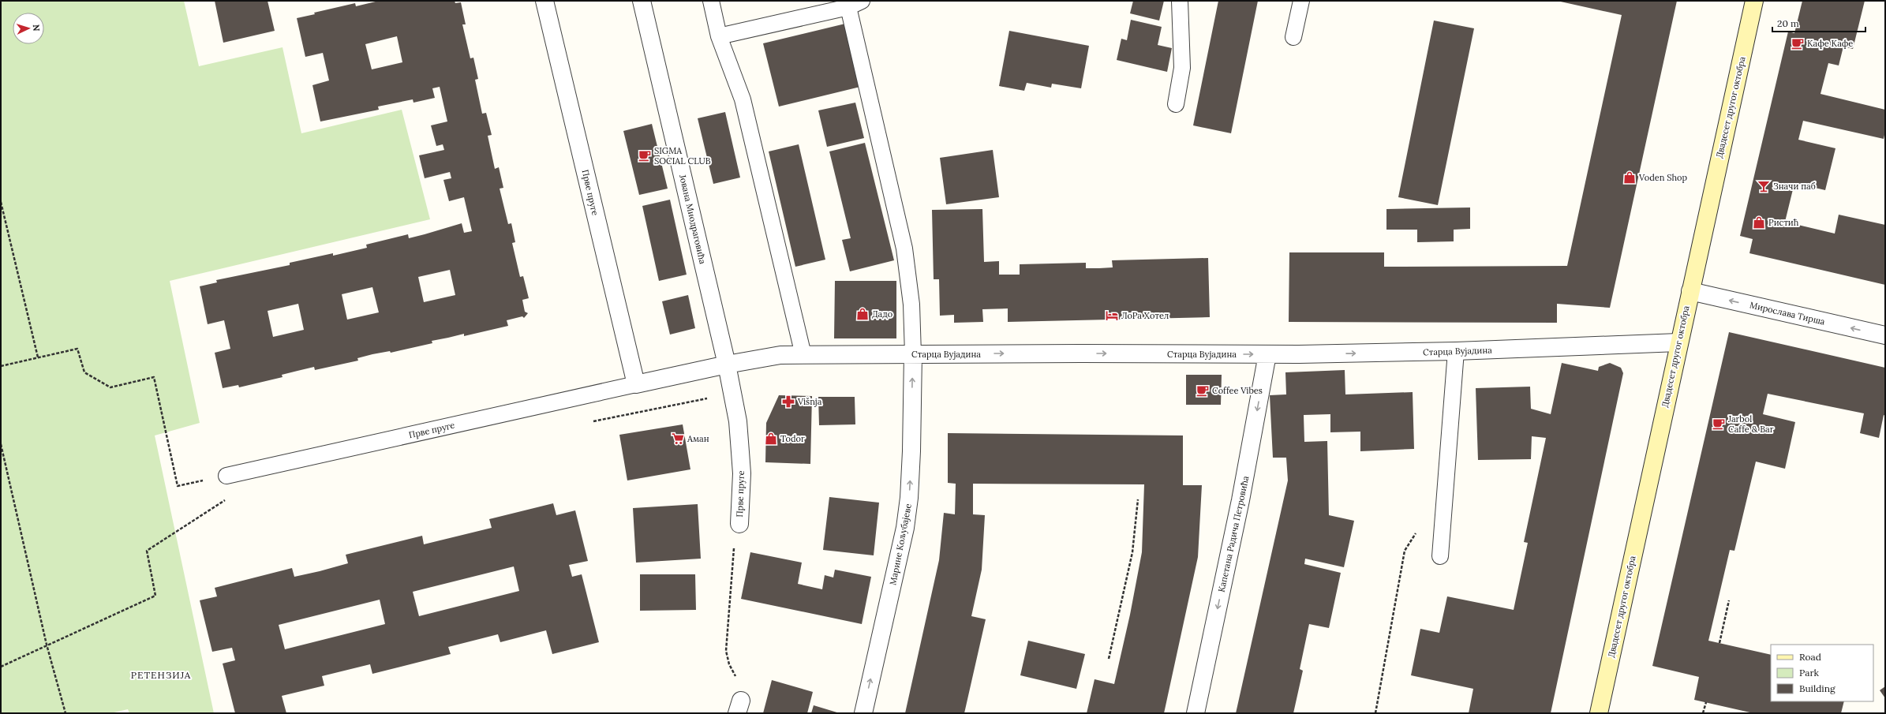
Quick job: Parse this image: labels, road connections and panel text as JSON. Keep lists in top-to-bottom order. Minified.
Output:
{"streets":{"main road":["Двадесет другог октобра"],"street":["Прве пруге","Јована Миодраговића","Мирослава Тирша","Старца Вујадина","Капетана Радича Петровића","Марине Кољубајеве"]},"crossings":[["Двадесет другог октобра","Мирослава Тирша"],["Двадесет другог октобра","Старца Вујадина"],["Прве пруге","Јована Миодраговића"],["Прве пруге","Старца Вујадина"],["Јована Миодраговића","Старца Вујадина"],["Старца Вујадина","Капетана Радича Петровића"],["Старца Вујадина","Марине Кољубајеве"]],"one_way":["Мирослава Тирша","Старца Вујадина","Капетана Радича Петровића","Марине Кољубајеве"],"districts":["РЕТЕНЗИЈА"],"places":{"cafe":["Кафе Кафе","SIGMA SOCIAL CLUB","Coffee Vibes","Jarbol Caffe & Bar"],"shop":["Voden Shop","Ристић","Дадо","Todor"],"bar":["Значи паб"],"hotel":["ЛоРа Хотел"],"pharmacy":["Višnja"],"supermarket":["Аман"]},"legend":["Road","Park","Building"],"scale_bar":"20 m","north":"right"}
